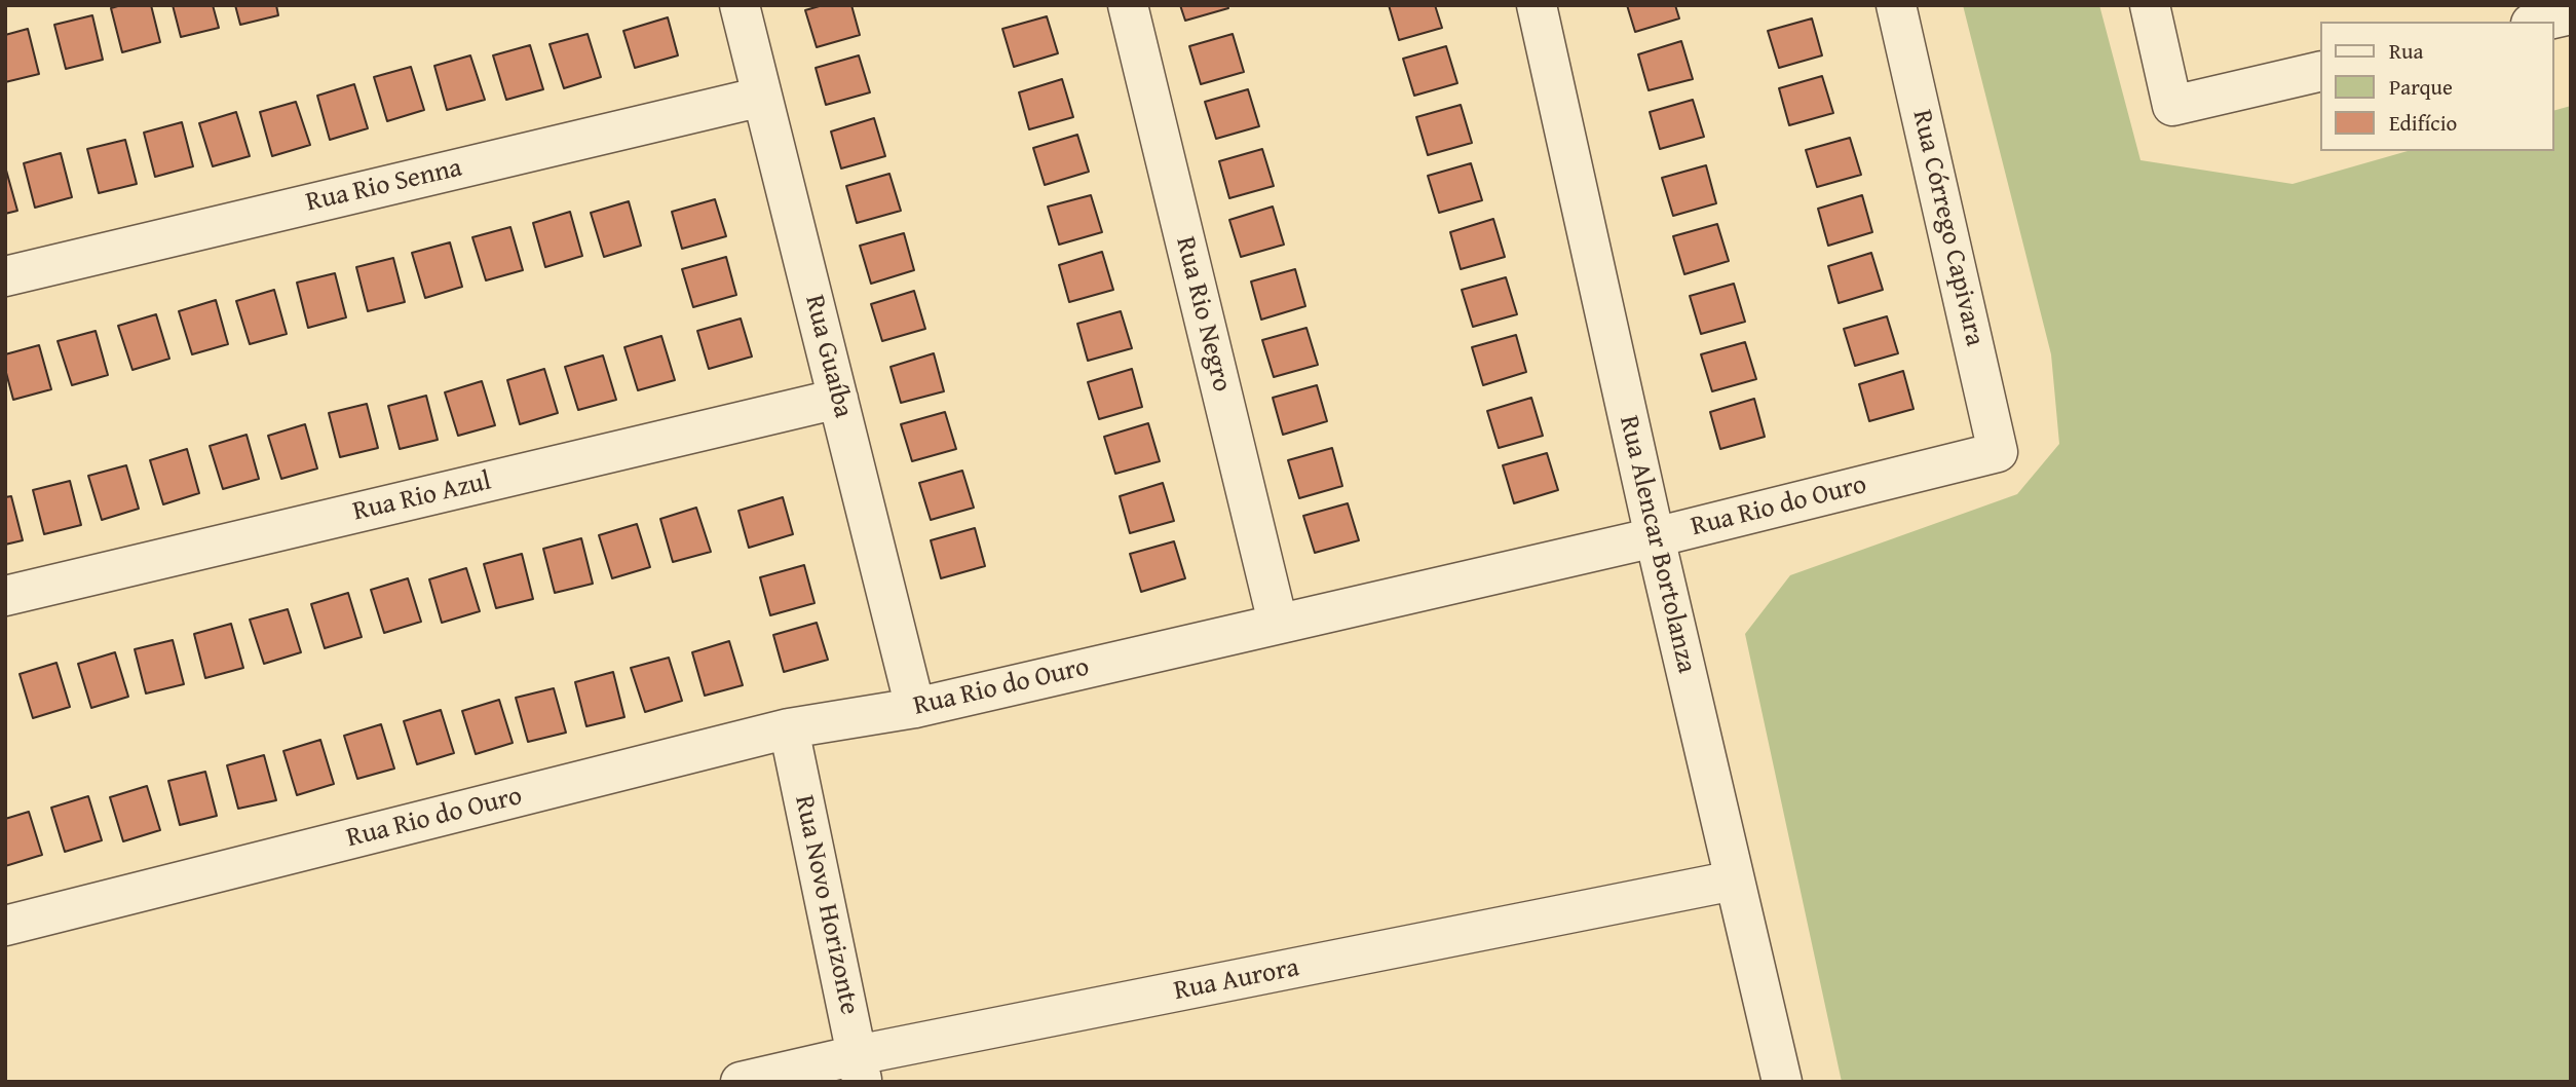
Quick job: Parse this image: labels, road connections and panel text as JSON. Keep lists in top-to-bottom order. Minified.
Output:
{"streets":{"street":["Rua Rio Senna","Rua Córrego Capivara","Rua Rio Negro","Rua Guaíba","Rua Rio Azul","Rua Rio do Ouro","Rua Alencar Bortolanza","Rua Novo Horizonte","Rua Aurora"]},"crossings":[["Rua Rio Senna","Rua Guaíba"],["Rua Córrego Capivara","Rua Rio do Ouro"],["Rua Rio Negro","Rua Rio do Ouro"],["Rua Guaíba","Rua Rio Azul"],["Rua Guaíba","Rua Rio do Ouro"],["Rua Rio do Ouro","Rua Alencar Bortolanza"],["Rua Rio do Ouro","Rua Novo Horizonte"],["Rua Alencar Bortolanza","Rua Aurora"],["Rua Novo Horizonte","Rua Aurora"]],"legend":["Rua","Parque","Edifício"]}
